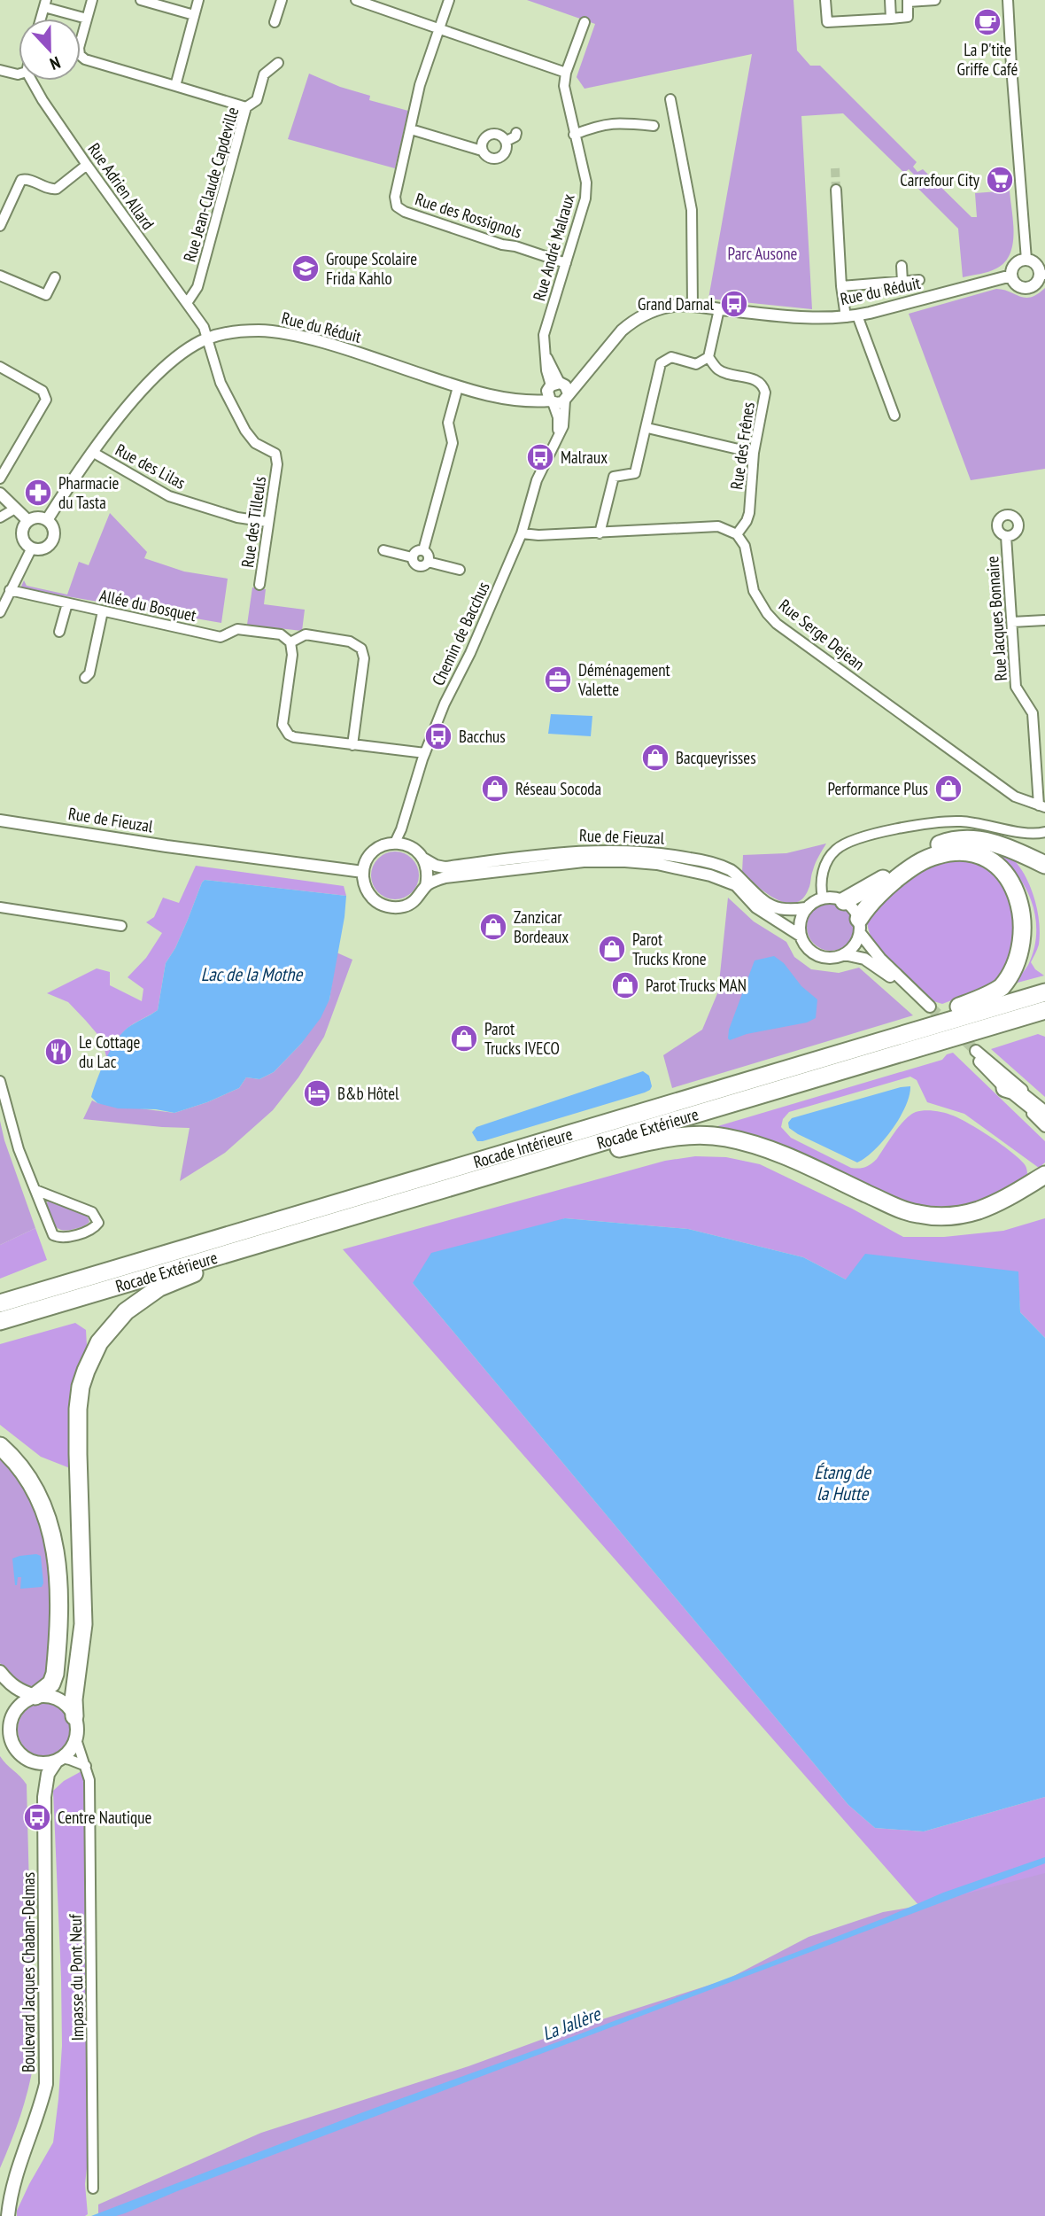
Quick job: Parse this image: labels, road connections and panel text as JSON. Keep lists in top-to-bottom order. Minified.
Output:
{"streets":{"highway":["Rocade Extérieure","Rocade Intérieure"],"main road":["Boulevard Jacques Chaban-Delmas"],"street":["Rue Jean-Claude Capdeville","Rue Adrien Allard","Rue des Rossignols","Rue André Malraux","Rue du Réduit","Rue des Frênes","Rue des Lilas","Rue des Tilleuls","Allée du Bosquet","Rue Jacques Bonnaire","Chemin de Bacchus","Rue Serge Dejean","Rue de Fieuzal","Impasse du Pont Neuf"]},"crossings":[["Rue Jean-Claude Capdeville","Rue Adrien Allard"],["Rue Adrien Allard","Rue du Réduit"],["Rue Adrien Allard","Rue des Tilleuls"],["Rue des Rossignols","Rue André Malraux"],["Rue André Malraux","Rue du Réduit"],["Rue André Malraux","Chemin de Bacchus"],["Rue du Réduit","Rue des Lilas"],["Rue du Réduit","Rue des Tilleuls"],["Rue du Réduit","Chemin de Bacchus"],["Rue des Frênes","Rue Serge Dejean"],["Rue des Lilas","Rue des Tilleuls"],["Rue Jacques Bonnaire","Rue Serge Dejean"],["Chemin de Bacchus","Rue de Fieuzal"],["Boulevard Jacques Chaban-Delmas","Impasse du Pont Neuf"]],"water":["Lac de la Mothe","Étang de la Hutte","La Jallère"],"parks":["Parc Ausone"],"places":{"cafe":["La P'tite Griffe Café"],"supermarket":["Carrefour City"],"school or university":["Groupe Scolaire Frida Kahlo"],"bus stop":["Grand Darnal","Malraux","Bacchus","Centre Nautique"],"pharmacy":["Pharmacie du Tasta"],"office":["Déménagement Valette"],"shop":["Bacqueyrisses","Réseau Socoda","Performance Plus","Zanzicar Bordeaux","Parot Trucks Krone","Parot Trucks MAN","Parot Trucks IVECO"],"restaurant":["Le Cottage du Lac"],"hotel":["B&b Hôtel"]},"north":"bottom"}
